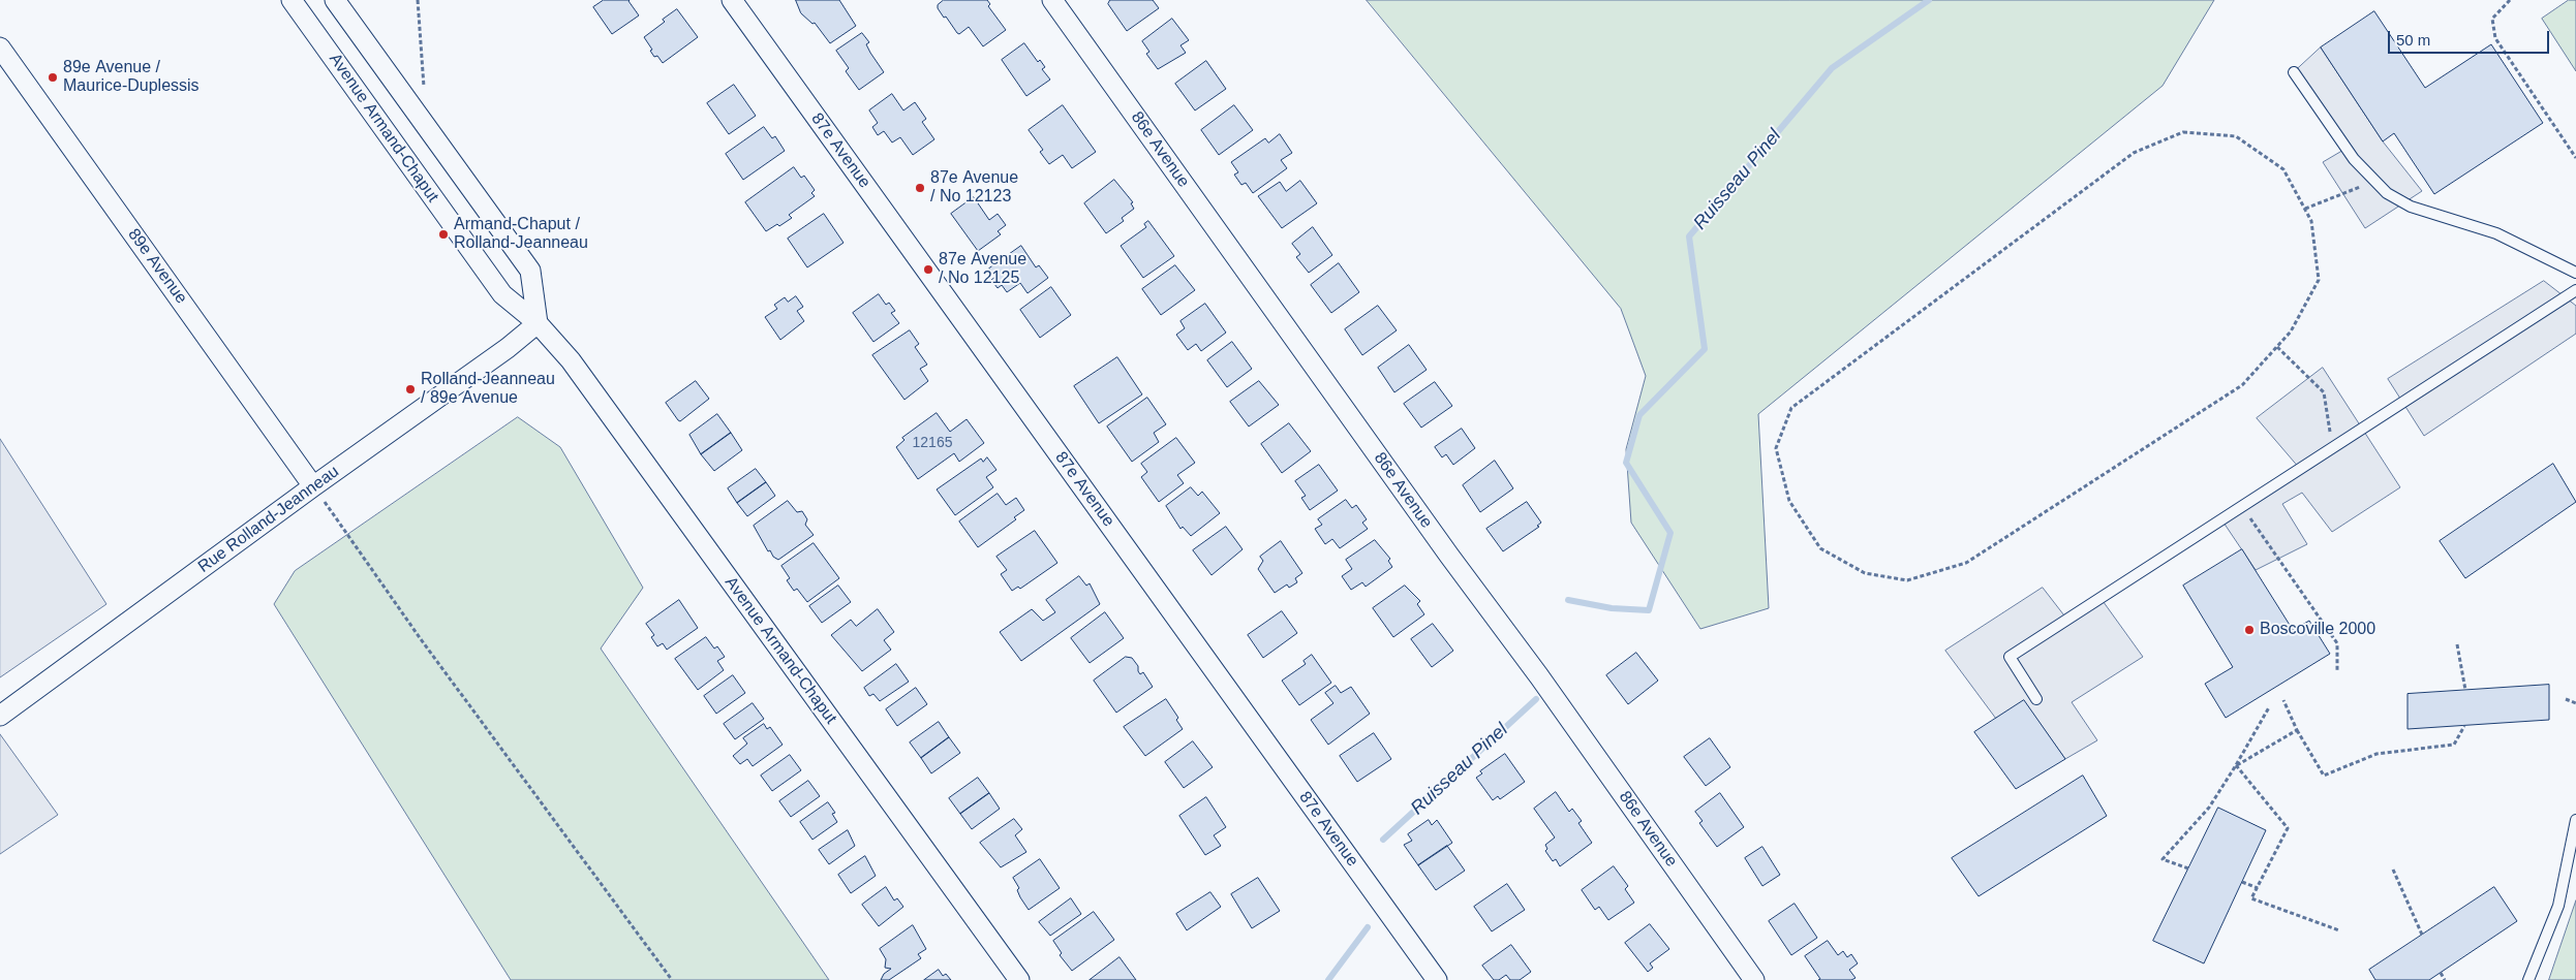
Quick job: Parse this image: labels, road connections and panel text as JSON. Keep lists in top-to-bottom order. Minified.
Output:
{"streets":{"street":["Avenue Armand-Chaput","86e Avenue","87e Avenue","89e Avenue","Rue Rolland-Jeanneau"]},"crossings":[["Avenue Armand-Chaput","Rue Rolland-Jeanneau"],["89e Avenue","Rue Rolland-Jeanneau"]],"water":["Ruisseau Pinel"],"places":["89e Avenue / Maurice-Duplessis","87e Avenue / No 12123","Armand-Chaput / Rolland-Jeanneau","87e Avenue / No 12125","Rolland-Jeanneau / 89e Avenue","Boscoville 2000"],"house_numbers":["12165"],"scale_bar":"50 m"}
